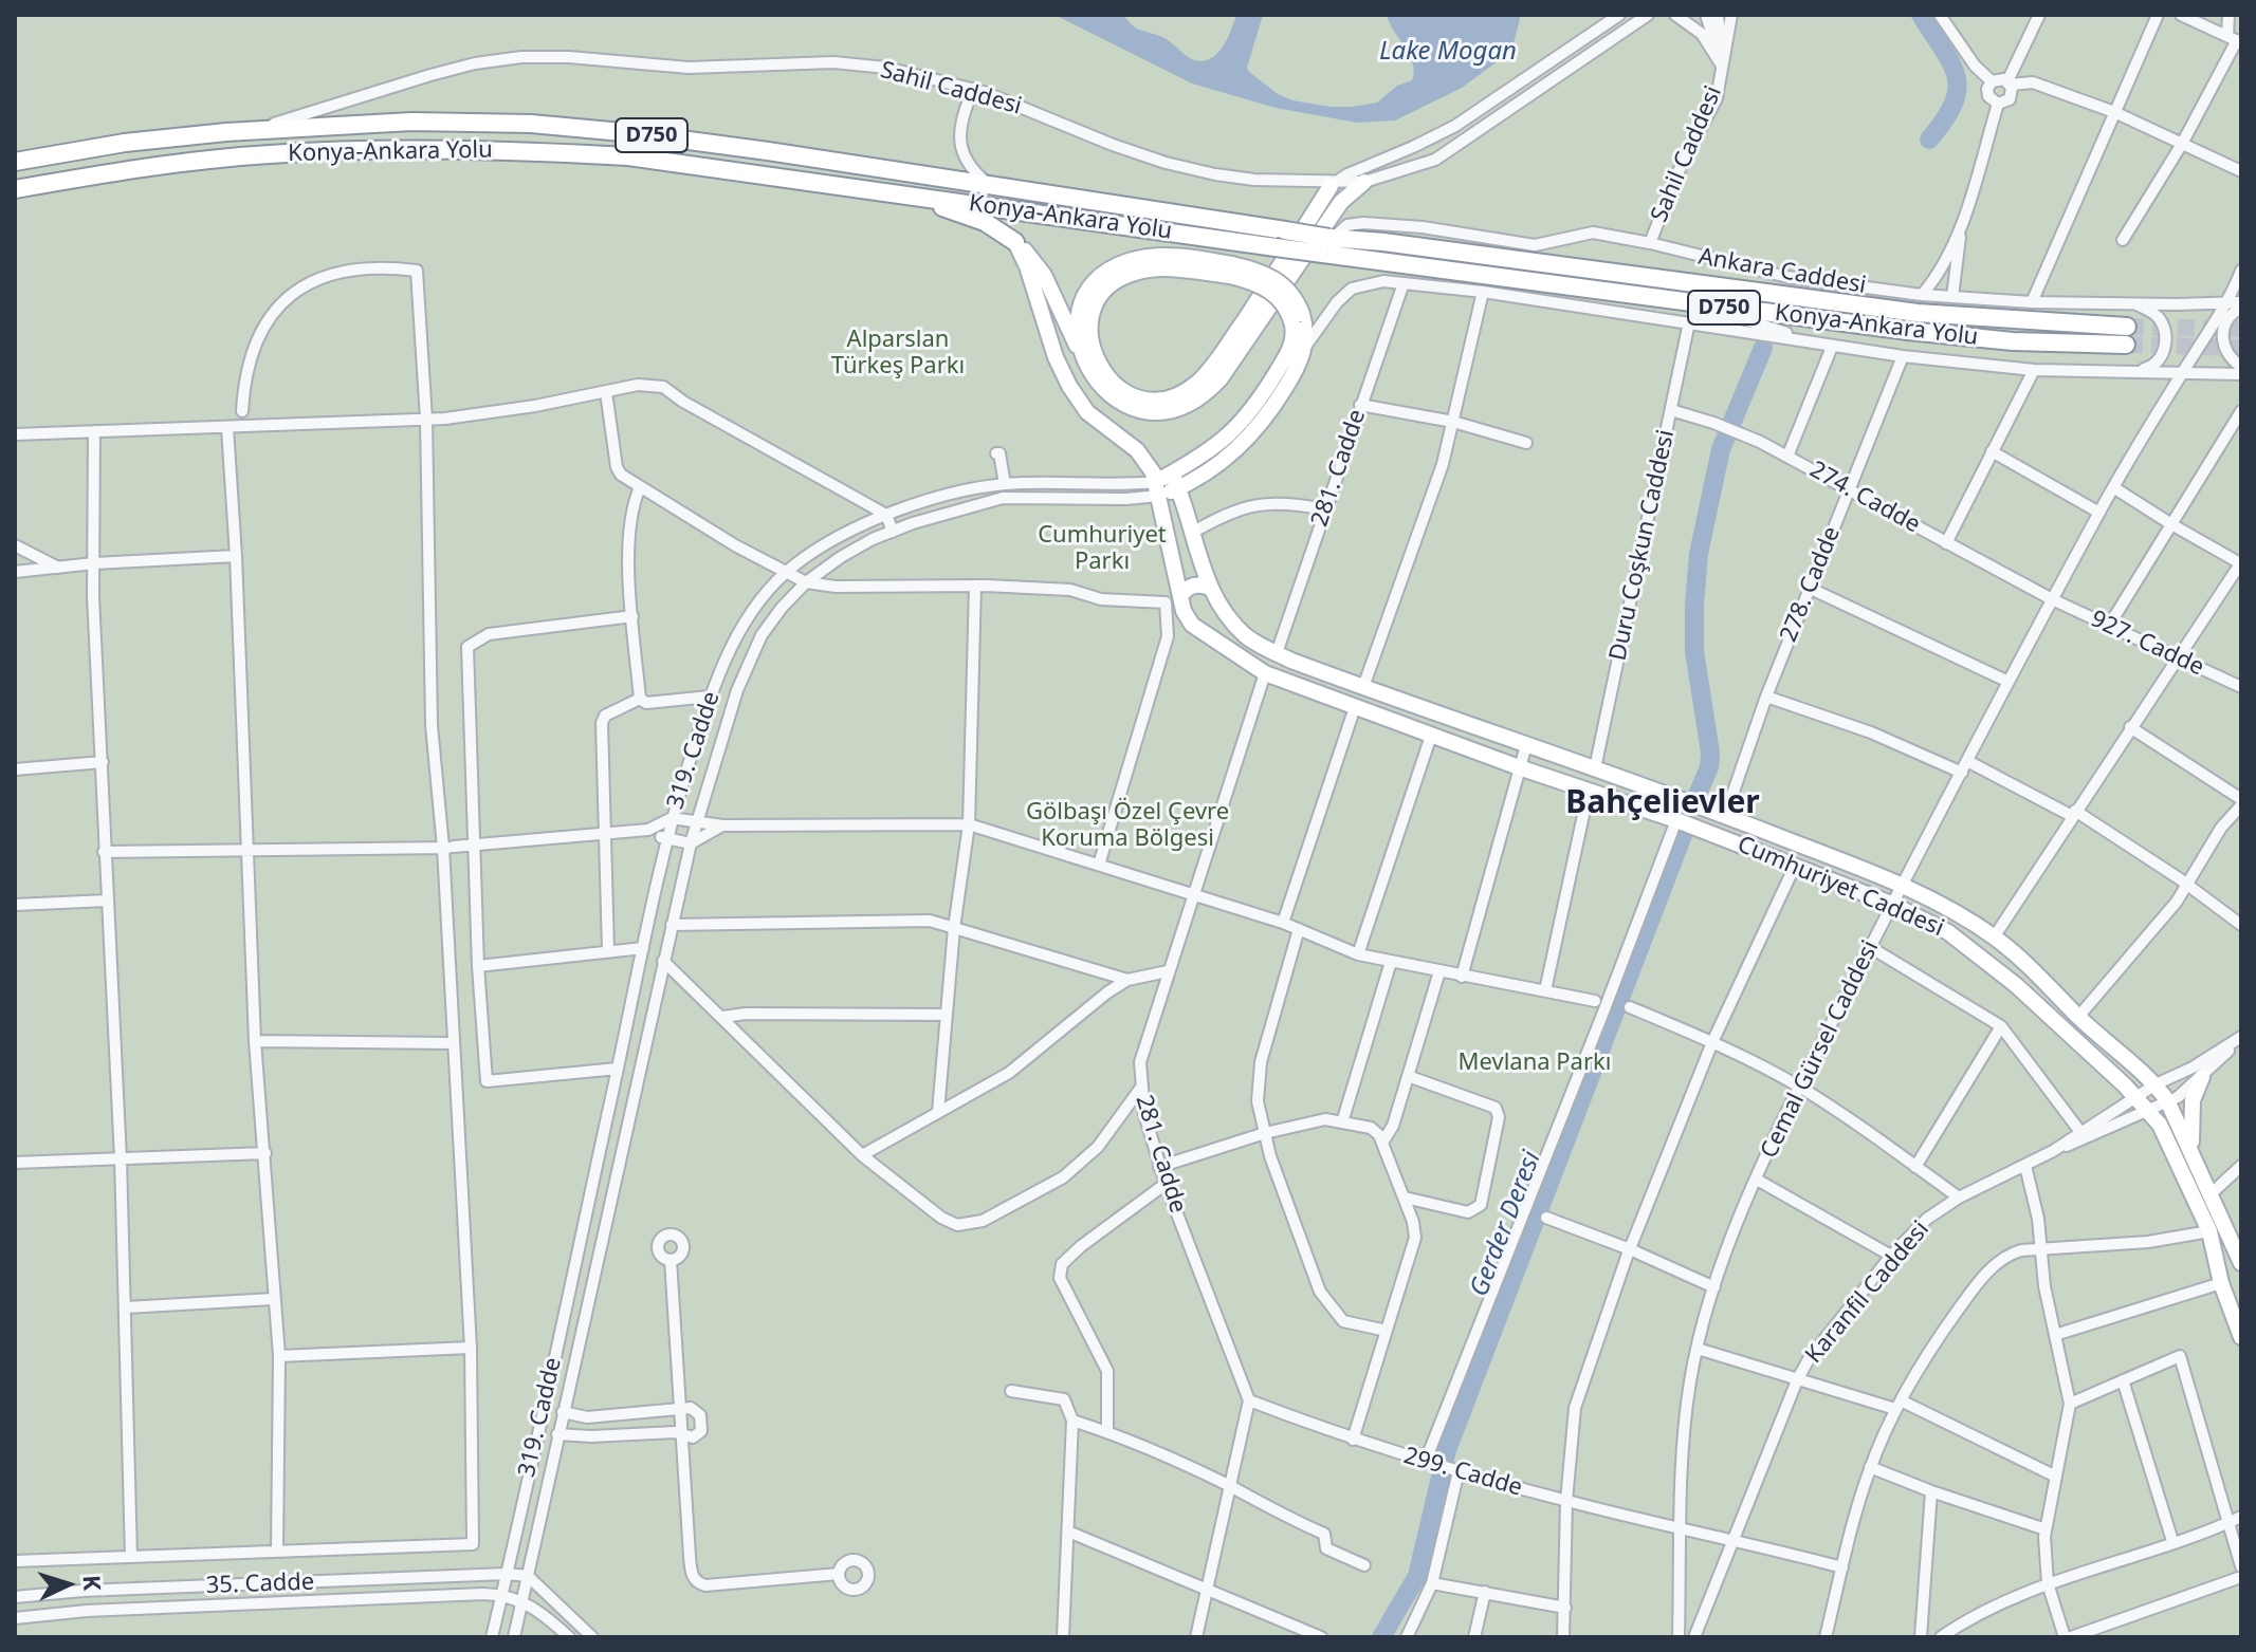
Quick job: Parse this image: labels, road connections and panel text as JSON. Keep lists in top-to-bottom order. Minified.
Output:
{"streets":{"highway":["D750","Konya-Ankara Yolu"],"main road":["319. Cadde","Cumhuriyet Caddesi"],"street":["Sahil Caddesi","Ankara Caddesi","281. Cadde","274. Cadde","Duru Coşkun Caddesi","278. Cadde","927. Cadde","Cemal Gürsel Caddesi","Karanfil Caddesi","299. Cadde","35. Cadde"]},"crossings":[["Sahil Caddesi","D750"],["Sahil Caddesi","Ankara Caddesi"],["D750","Konya-Ankara Yolu"],["D750","Ankara Caddesi"],["Konya-Ankara Yolu","Ankara Caddesi"],["Ankara Caddesi","Cemal Gürsel Caddesi"],["281. Cadde","319. Cadde"],["281. Cadde","Cumhuriyet Caddesi"],["281. Cadde","299. Cadde"],["274. Cadde","Duru Coşkun Caddesi"],["274. Cadde","278. Cadde"],["274. Cadde","927. Cadde"],["274. Cadde","Cemal Gürsel Caddesi"],["Duru Coşkun Caddesi","Cumhuriyet Caddesi"],["278. Cadde","Cumhuriyet Caddesi"],["927. Cadde","Cemal Gürsel Caddesi"],["319. Cadde","Cumhuriyet Caddesi"],["319. Cadde","35. Cadde"],["Cumhuriyet Caddesi","Cemal Gürsel Caddesi"],["Cumhuriyet Caddesi","Karanfil Caddesi"],["Cemal Gürsel Caddesi","299. Cadde"],["Karanfil Caddesi","299. Cadde"]],"districts":["Bahçelievler"],"water":["Lake Mogan","Gerder Deresi"],"parks":["Alparslan Türkeş Parkı","Cumhuriyet Parkı","Gölbaşı Özel Çevre Koruma Bölgesi","Mevlana Parkı"],"north":"right"}
